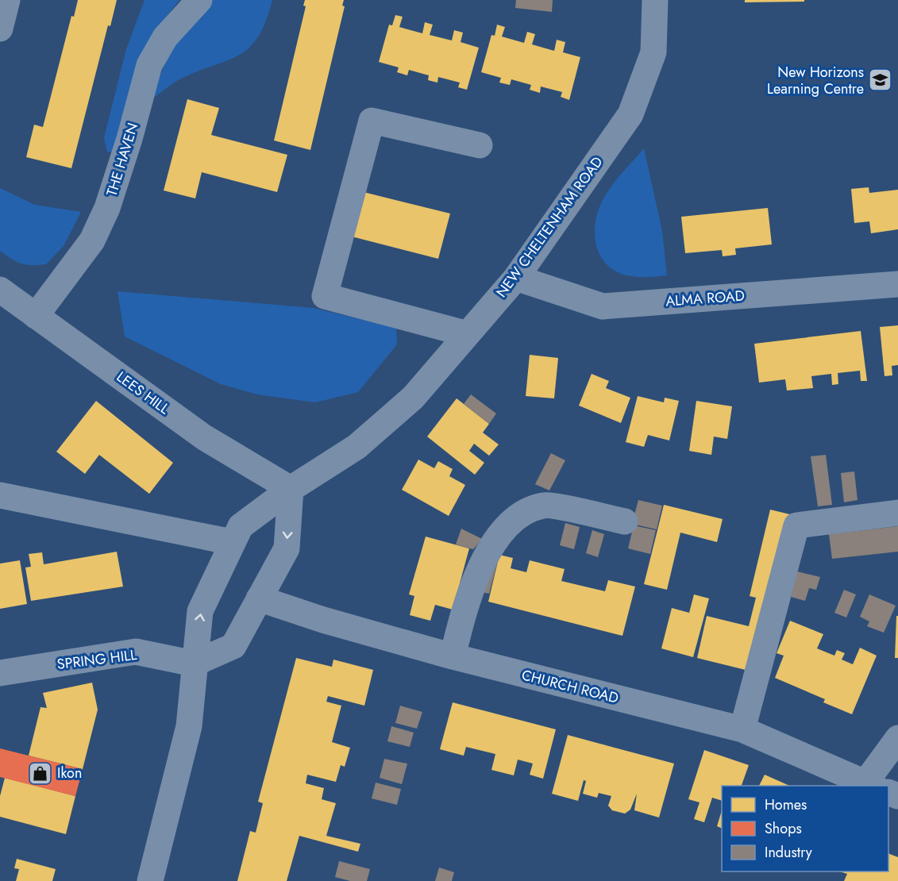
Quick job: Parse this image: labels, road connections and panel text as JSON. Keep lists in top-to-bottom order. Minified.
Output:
{"streets":{"street":["THE HAVEN","NEW CHELTENHAM ROAD","ALMA ROAD","LEES HILL","SPRING HILL","CHURCH ROAD"]},"crossings":[["THE HAVEN","LEES HILL"],["NEW CHELTENHAM ROAD","ALMA ROAD"],["NEW CHELTENHAM ROAD","LEES HILL"],["NEW CHELTENHAM ROAD","SPRING HILL"]],"places":{"school or university":["New Horizons Learning Centre"],"shop":["Ikon"]},"legend":["Homes","Shops","Industry"]}
